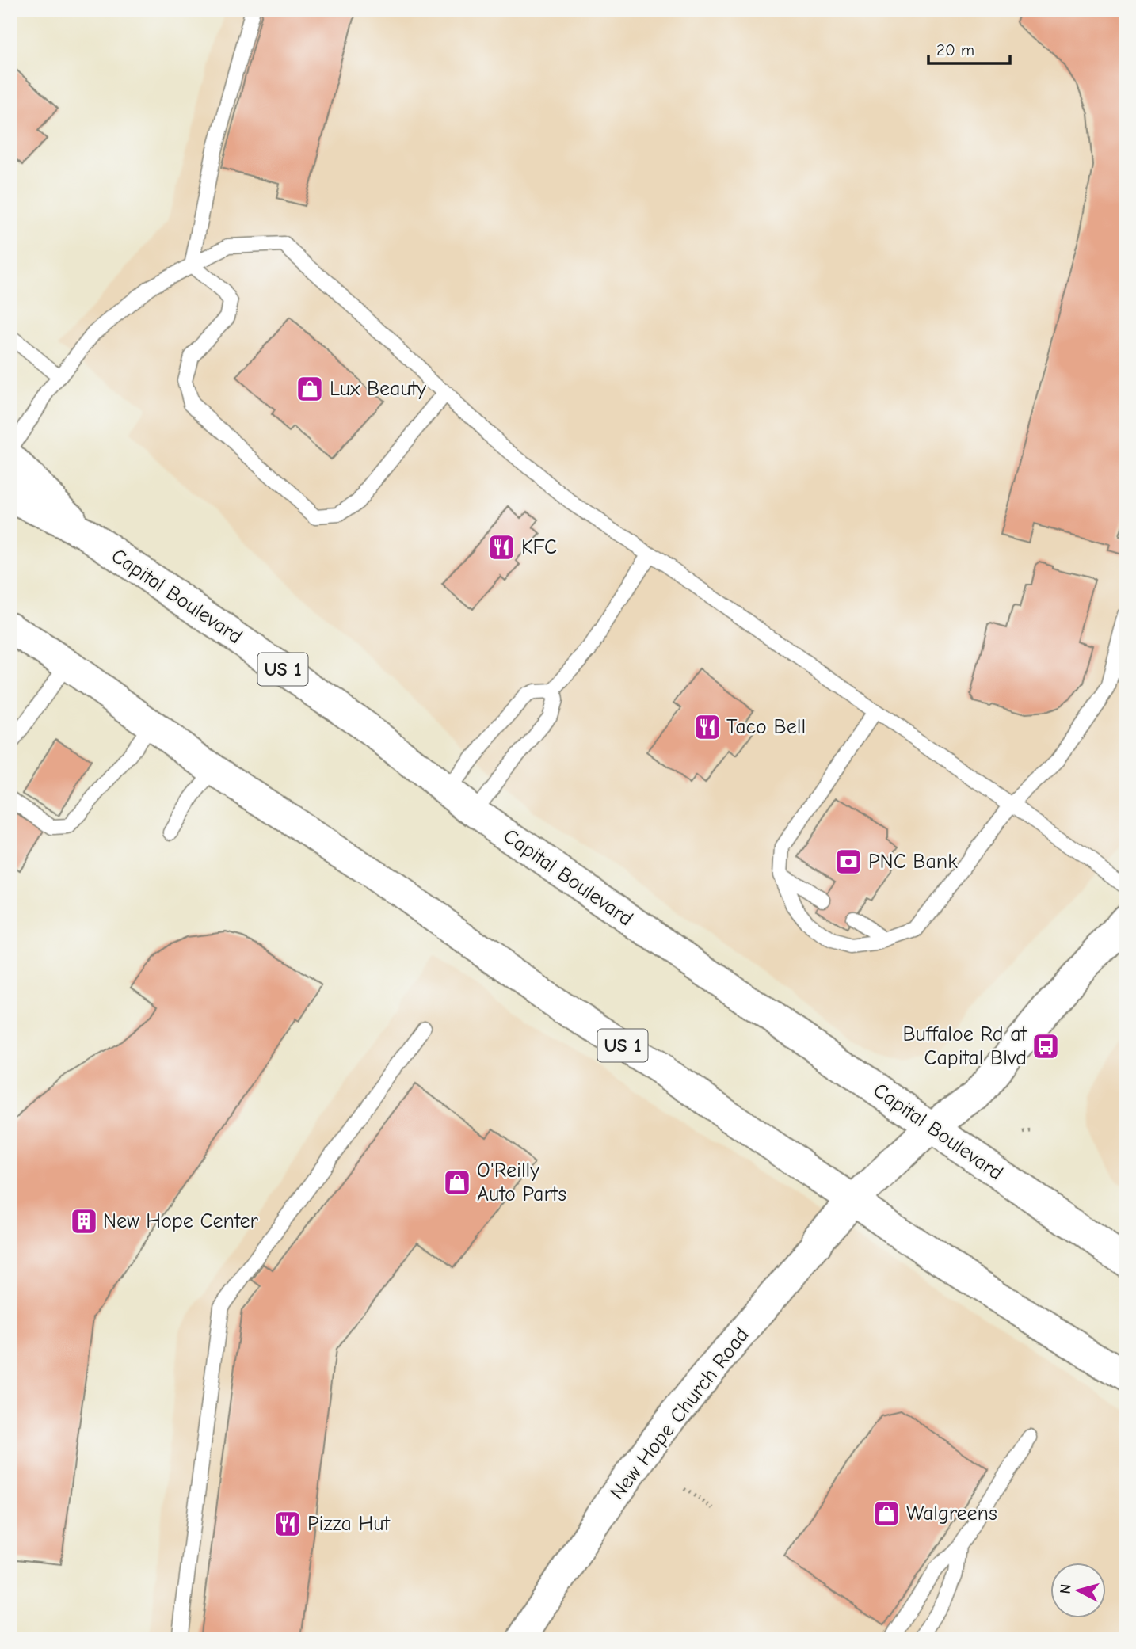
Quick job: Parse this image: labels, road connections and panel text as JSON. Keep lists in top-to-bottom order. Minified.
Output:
{"streets":{"main road":["Capital Boulevard","US 1","New Hope Church Road"]},"crossings":[["Capital Boulevard","New Hope Church Road"],["US 1","New Hope Church Road"]],"places":{"shop":["Lux Beauty","O'Reilly Auto Parts","Walgreens"],"restaurant":["KFC","Taco Bell","Pizza Hut"],"bank":["PNC Bank"],"bus stop":["Buffaloe Rd at Capital Blvd"],"building":["New Hope Center"]},"scale_bar":"20 m","north":"left"}
